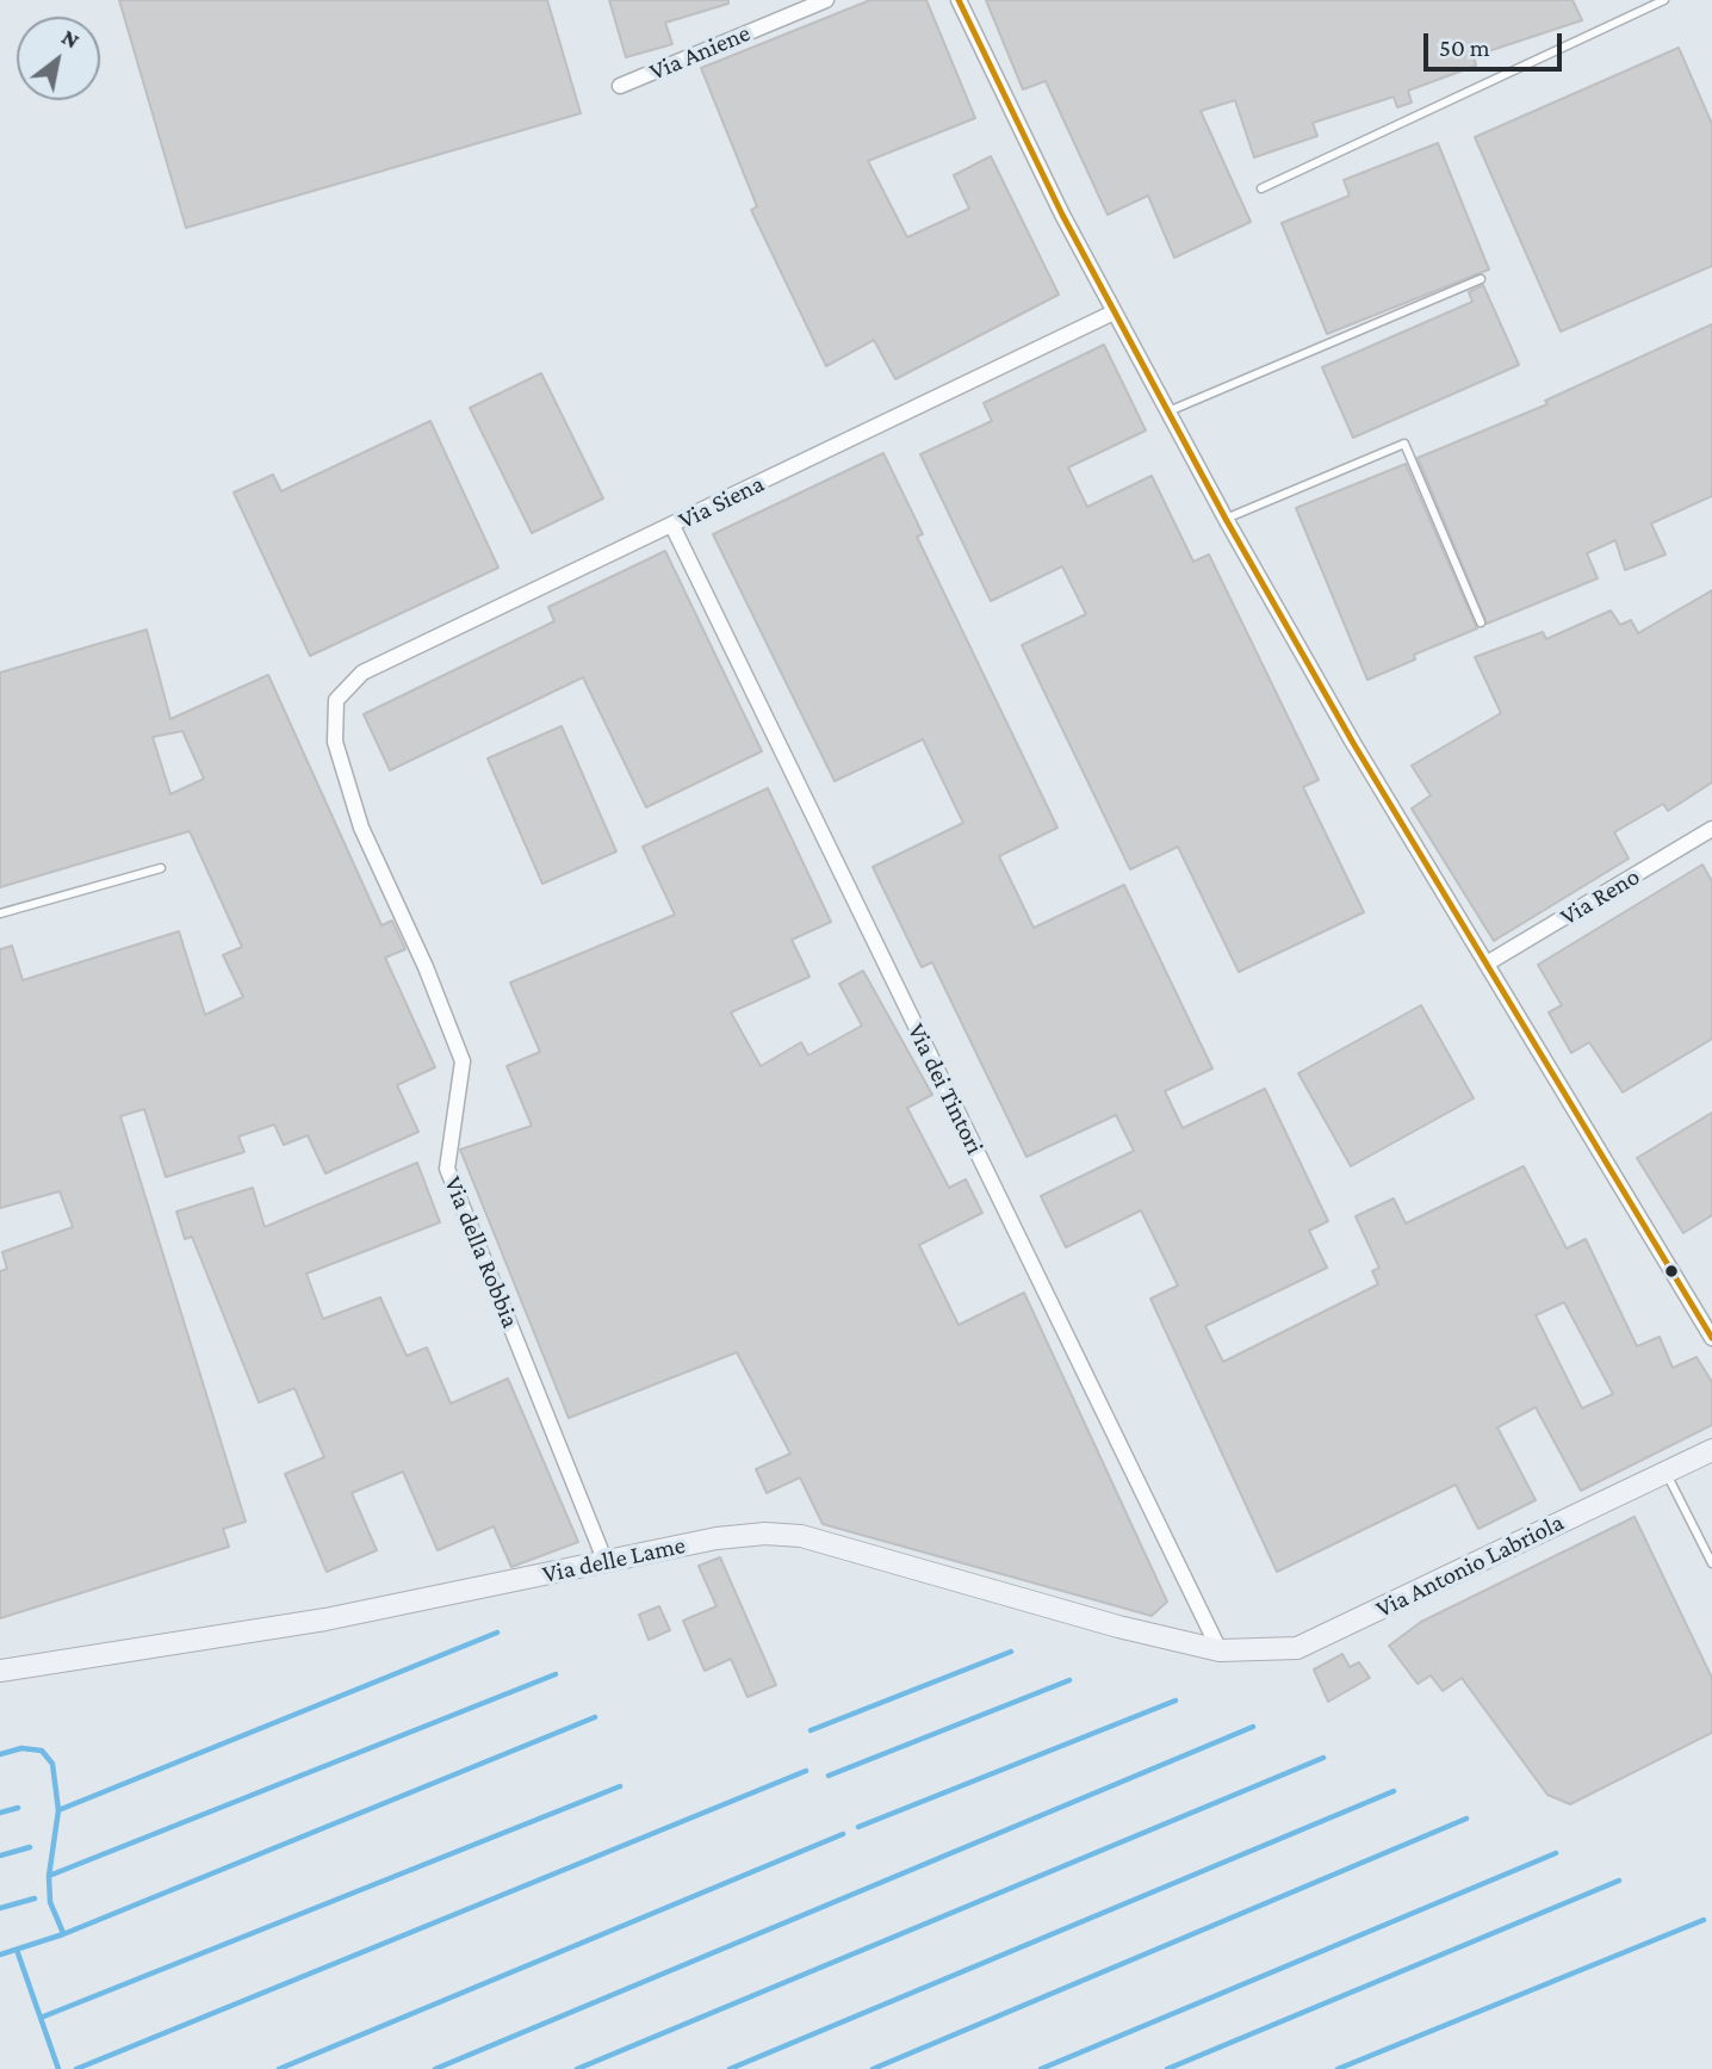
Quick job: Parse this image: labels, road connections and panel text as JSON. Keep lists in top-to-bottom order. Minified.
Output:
{"streets":{"street":["Via Aniene","Via Siena","Via Reno","Via dei Tintori","Via della Robbia","Via delle Lame","Via Antonio Labriola"]},"crossings":[["Via Siena","Via dei Tintori"],["Via Siena","Via della Robbia"],["Via dei Tintori","Via delle Lame"],["Via dei Tintori","Via Antonio Labriola"],["Via della Robbia","Via delle Lame"],["Via delle Lame","Via Antonio Labriola"]],"scale_bar":"50 m","north":"top right"}
